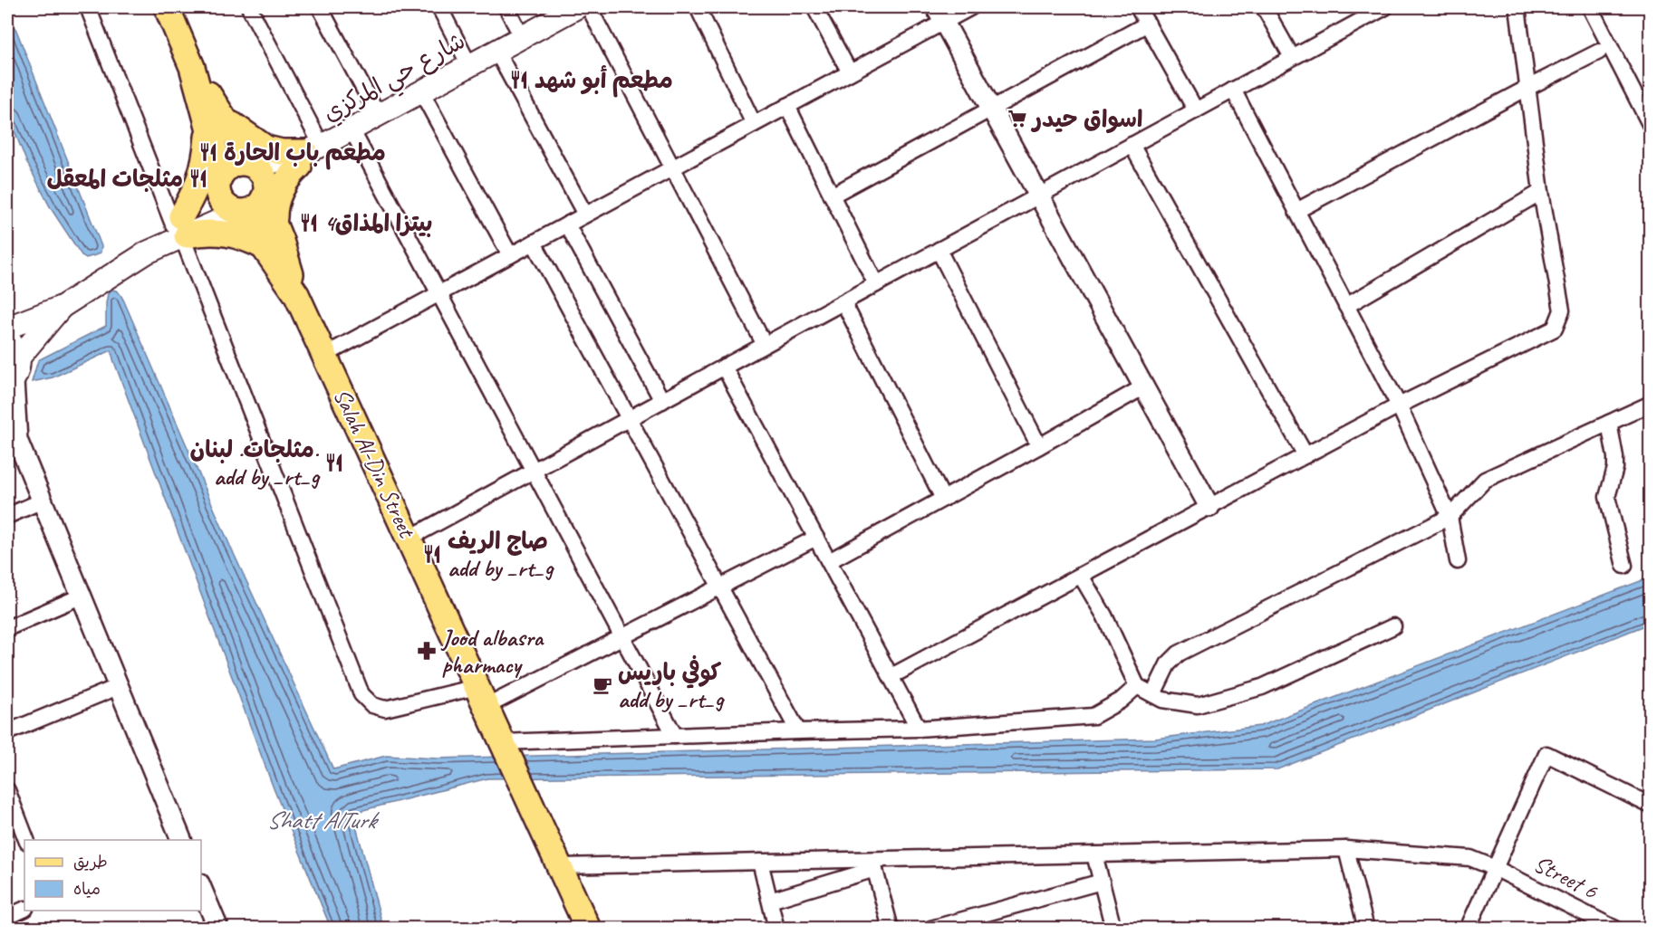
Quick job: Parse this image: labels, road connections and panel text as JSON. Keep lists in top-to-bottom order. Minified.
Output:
{"streets":{"main road":["شارع حي المركزي","Salah Al-Din Street"],"street":["Street 6"]},"crossings":[["شارع حي المركزي","Salah Al-Din Street"],["Salah Al-Din Street","Street 6"]],"water":["Shatt AlTurk"],"places":{"restaurant":["مطعم أبو شهد","مطعم باب الحارة","مثلجات المعقل","بيتزا المذاق4","مثلجات. لبنان. add by _rt_g","صاج الريف add by _rt_g"],"supermarket":["اسواق حيدر"],"pharmacy":["Jood albasra pharmacy"],"cafe":["كوفي باريس add by _rt_g"]},"legend":["طريق","مياه"]}
